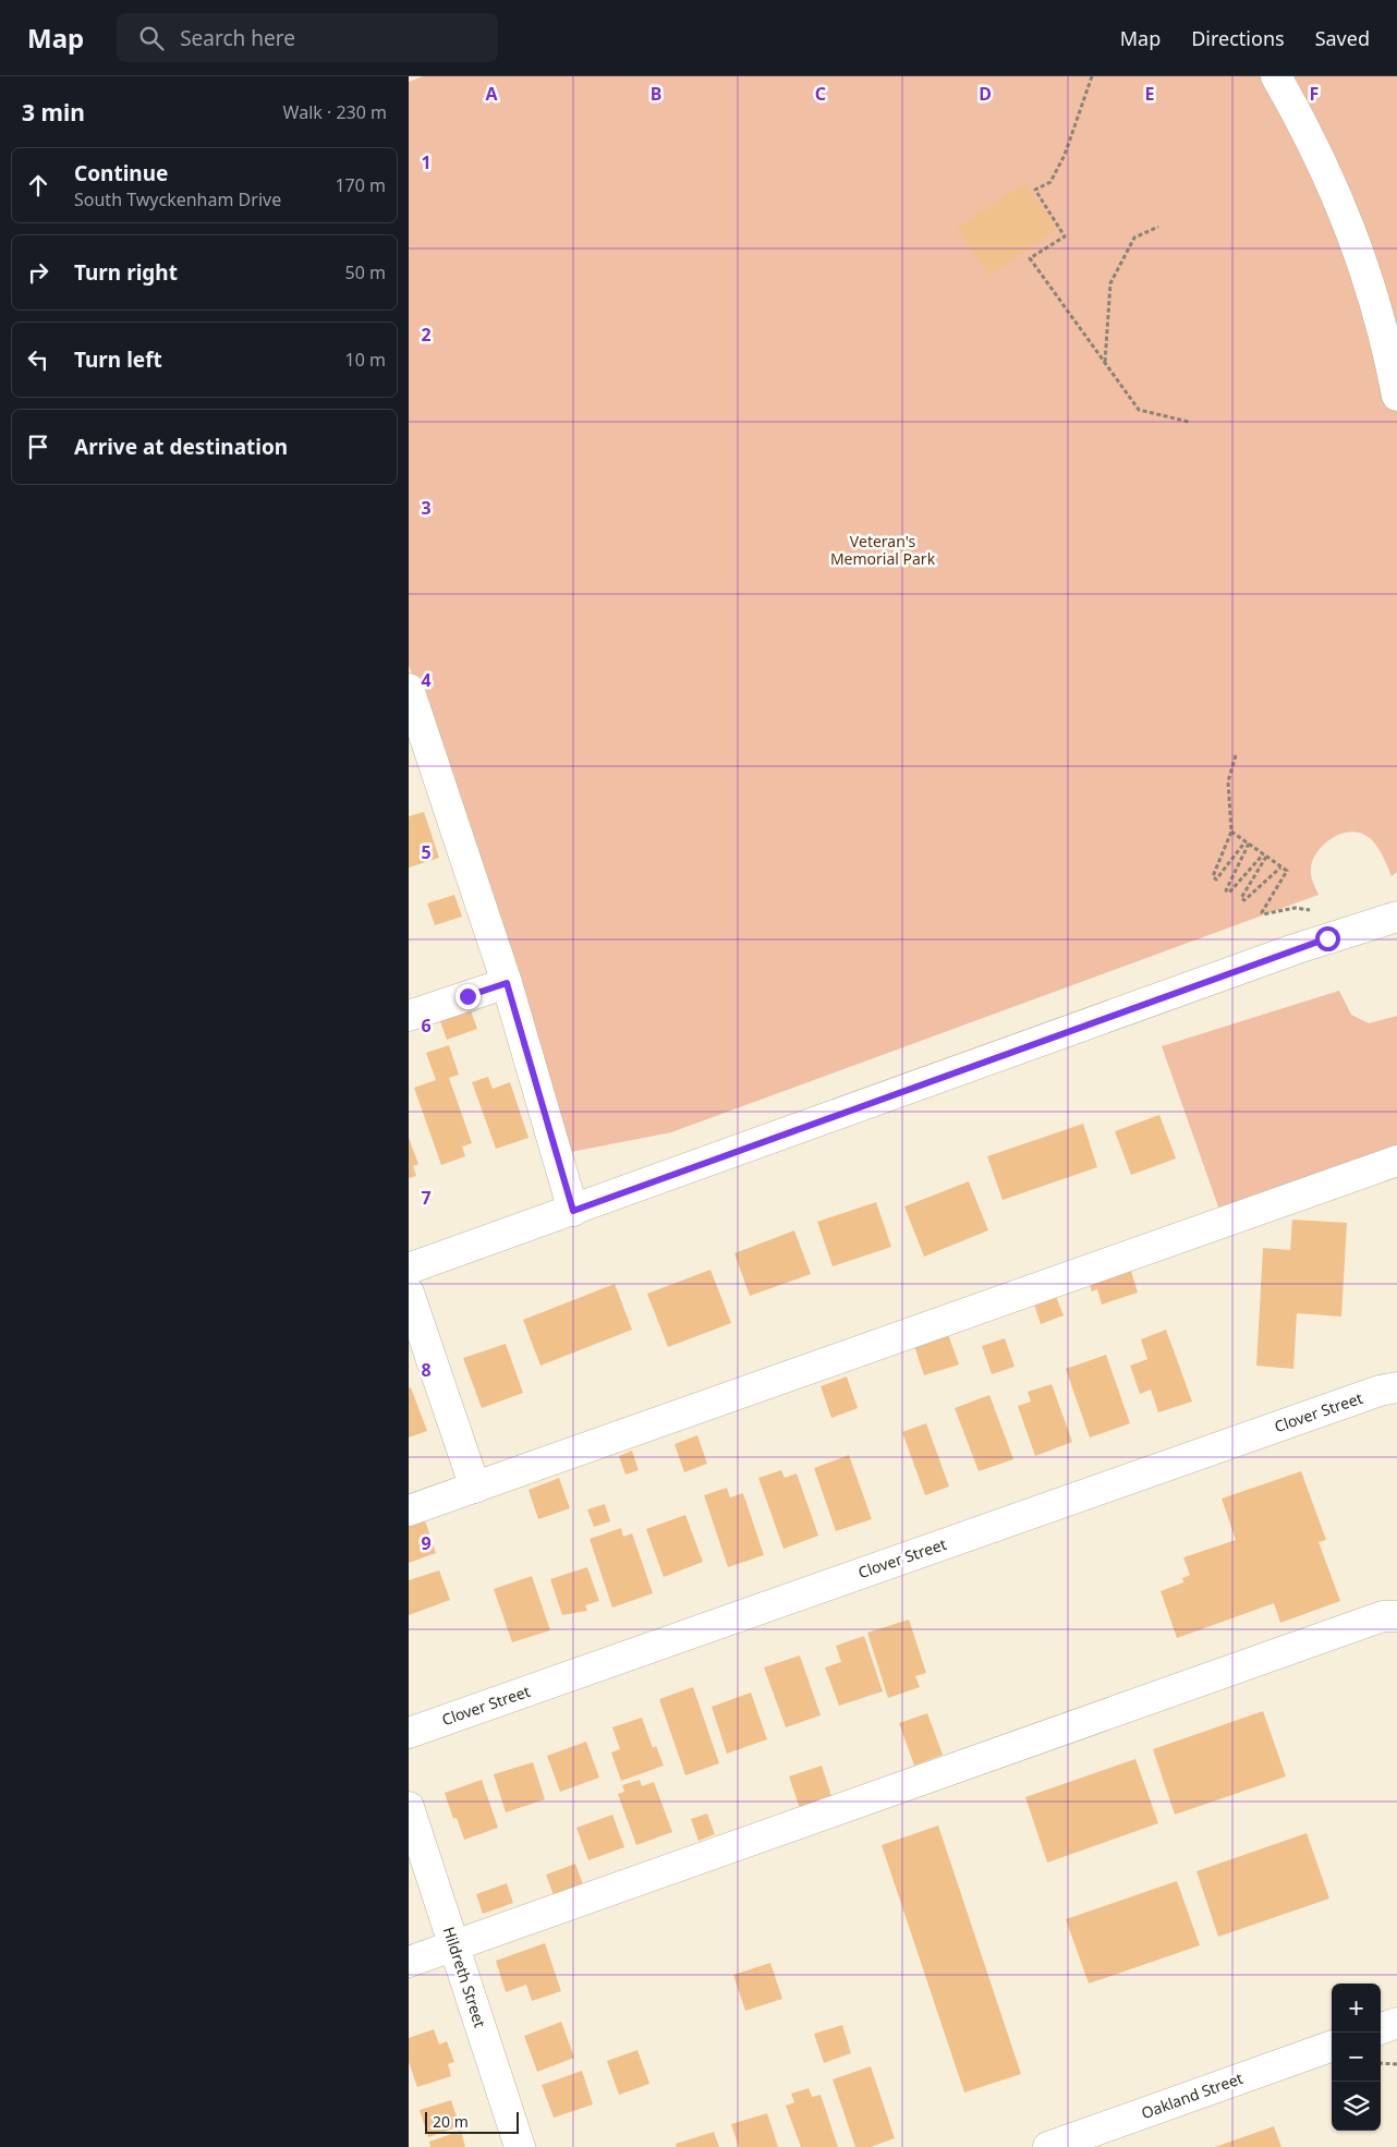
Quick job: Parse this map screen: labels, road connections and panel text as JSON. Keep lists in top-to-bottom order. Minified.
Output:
{"streets":{"street":["Clover Street","Hildreth Street","Oakland Street"]},"parks":["Veteran's Memorial Park"],"scale_bar":"20 m","page":{"header":"Map","search":"Search here","nav":["Map","Directions","Saved"],"heading":["3 min","Walk · 230 m"],"list":[["Continue","South Twyckenham Drive","170 m"],["Turn right","50 m"],["Turn left","10 m"],"Arrive at destination"],"map_buttons":["+","−"],"scale":"20 m"},"grid":{"columns":["A","B","C","D","E","F"],"rows":["1","2","3","4","5","6","7","8","9"]}}
